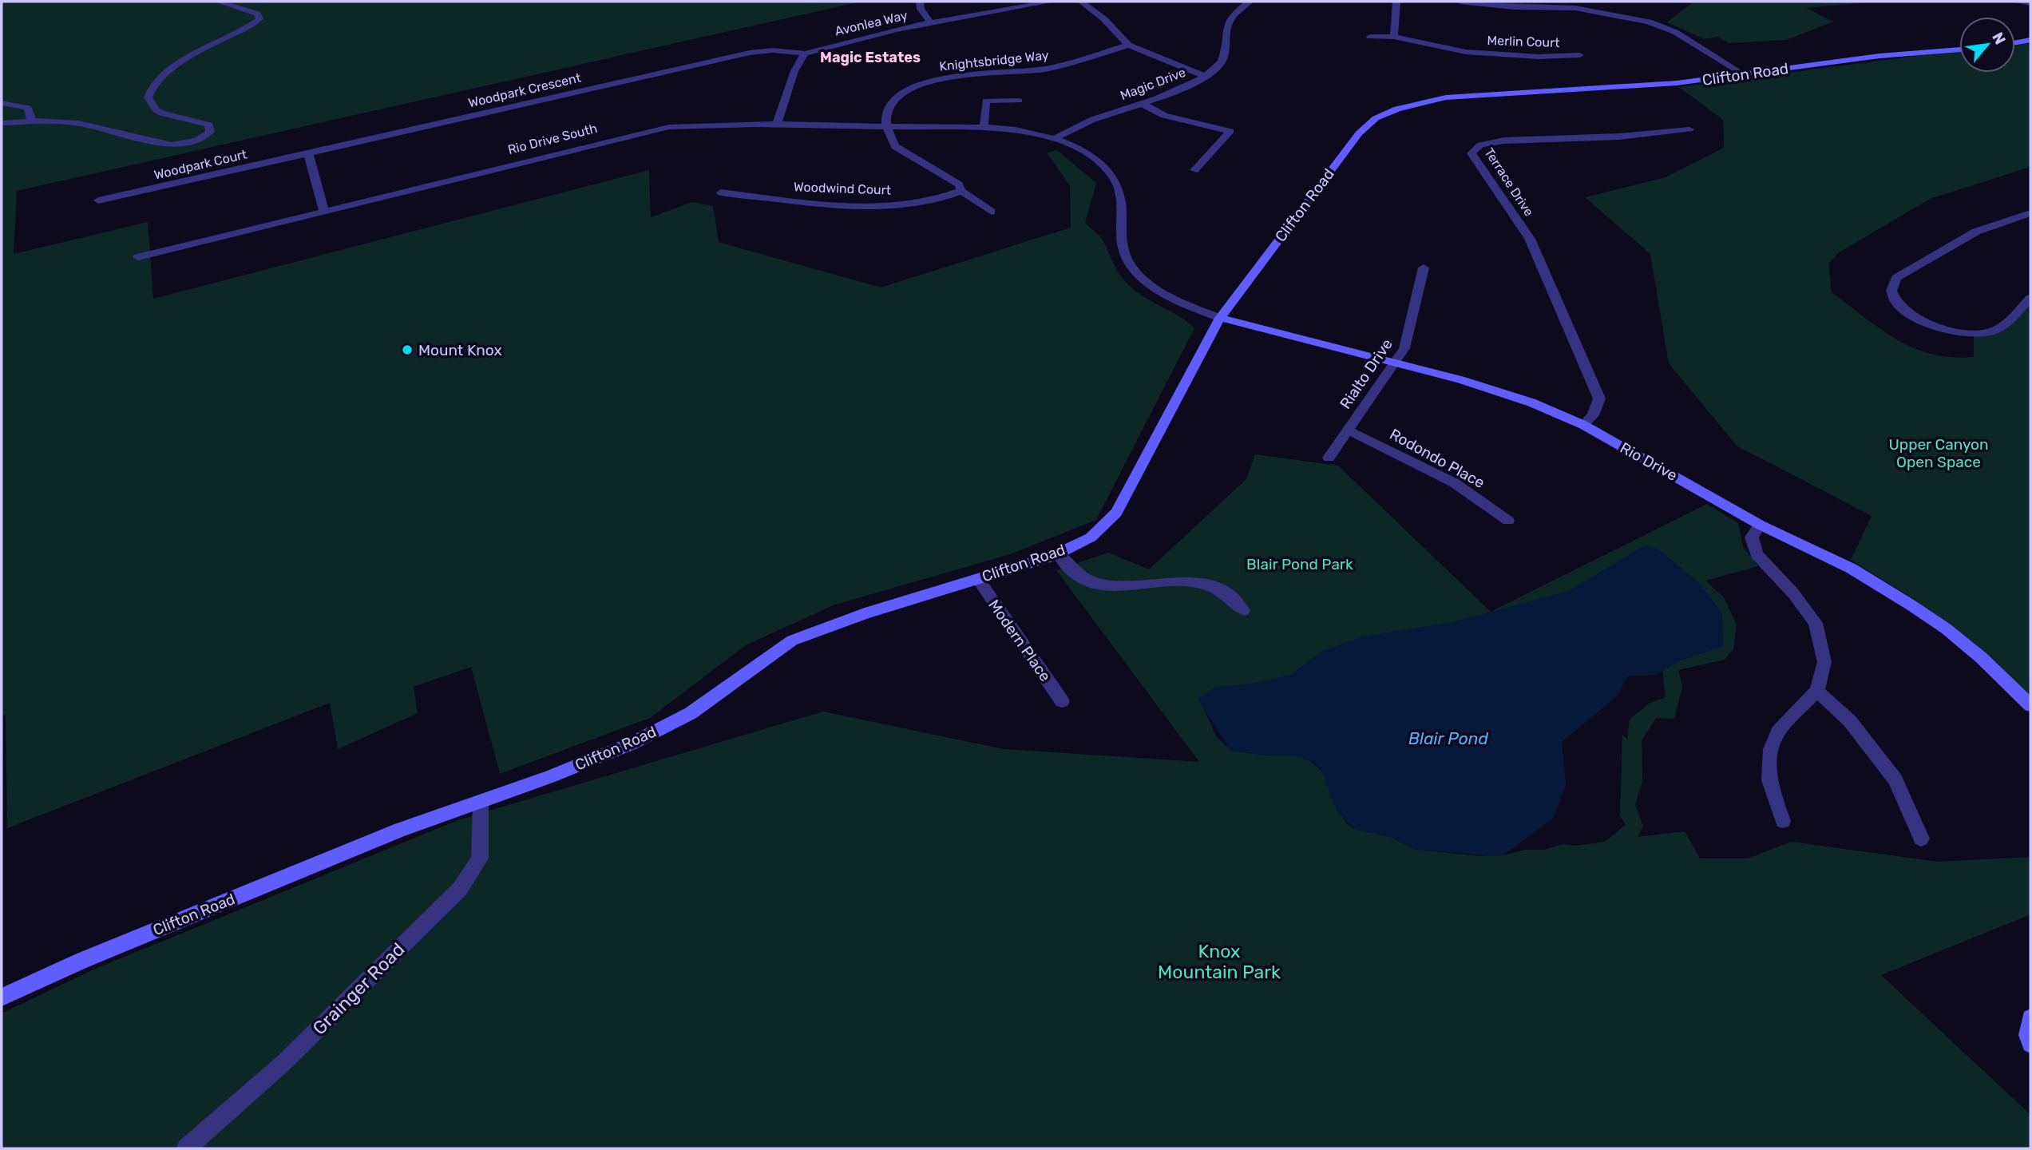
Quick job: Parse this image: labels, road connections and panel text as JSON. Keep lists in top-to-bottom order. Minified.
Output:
{"streets":{"street":["Avonlea Way","Merlin Court","Knightsbridge Way","Clifton Road","Magic Drive","Woodpark Crescent","Rio Drive South","Woodpark Court","Terrace Drive","Woodwind Court","Rialto Drive","Rodondo Place","Rio Drive","Modern Place","Grainger Road"]},"crossings":[["Avonlea Way","Woodpark Crescent"],["Knightsbridge Way","Rio Drive South"],["Clifton Road","Rio Drive South"],["Clifton Road","Rio Drive"],["Clifton Road","Modern Place"],["Clifton Road","Grainger Road"],["Magic Drive","Rio Drive South"],["Woodpark Crescent","Woodpark Court"],["Rio Drive South","Rio Drive"],["Terrace Drive","Rio Drive"],["Rialto Drive","Rodondo Place"],["Rialto Drive","Rio Drive"]],"districts":["Magic Estates"],"water":["Blair Pond"],"parks":["Upper Canyon Open Space","Blair Pond Park","Knox Mountain Park"],"places":["Mount Knox"],"north":"top right"}
